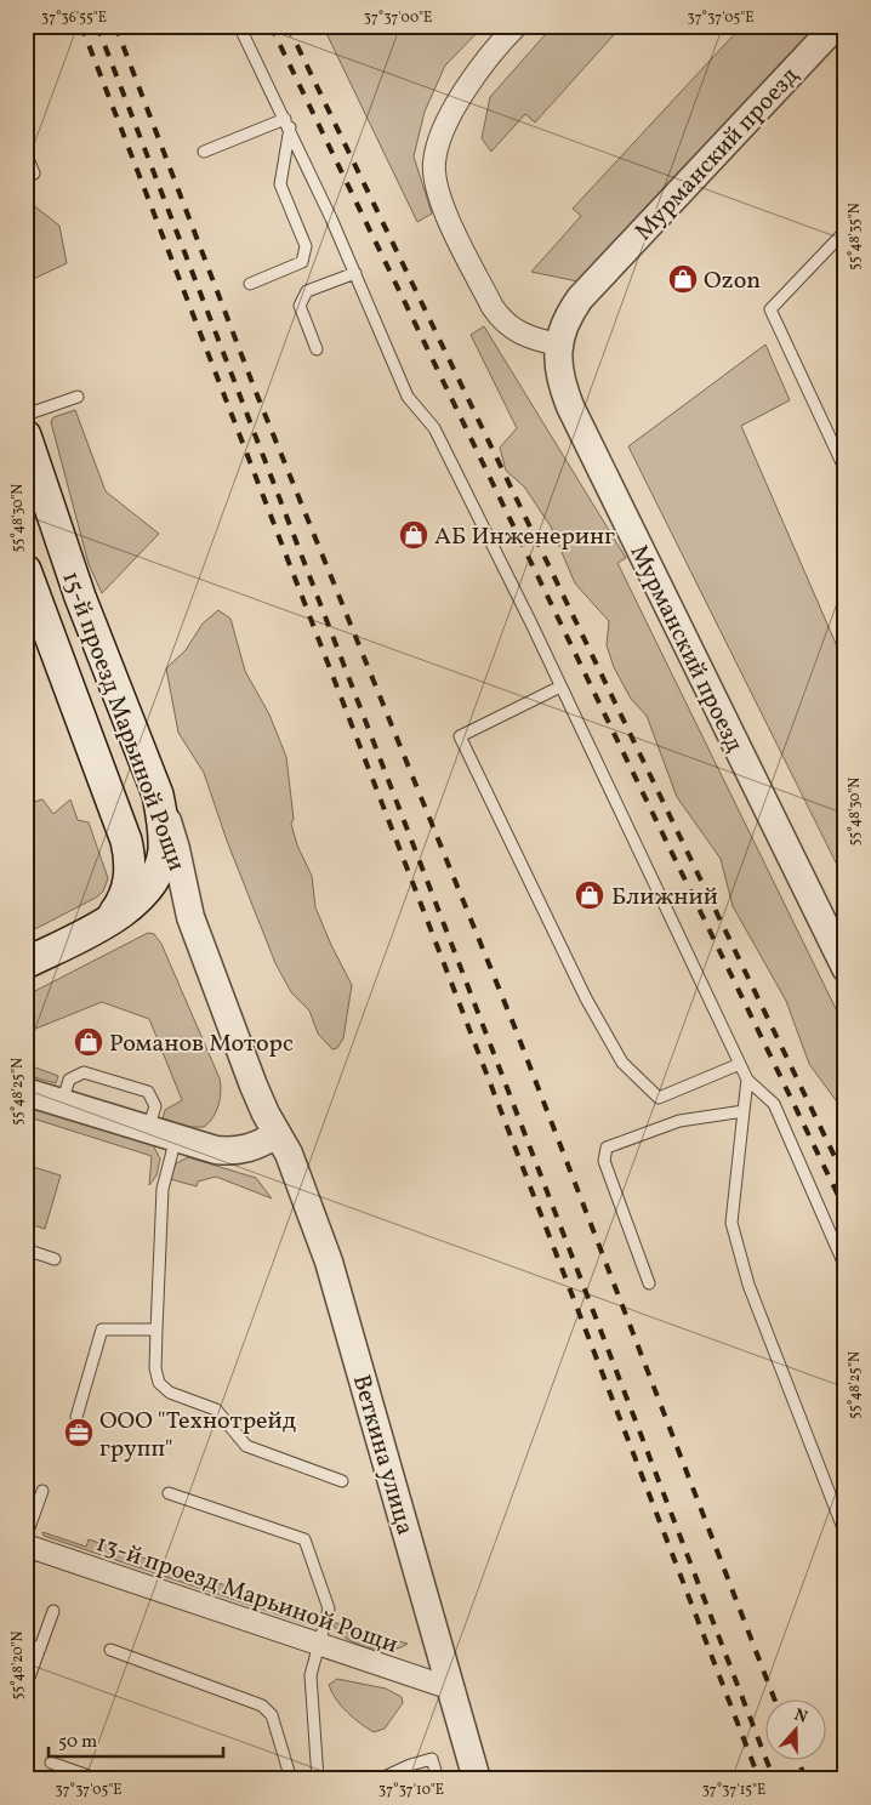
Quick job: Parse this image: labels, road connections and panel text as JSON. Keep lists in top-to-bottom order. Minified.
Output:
{"streets":{"main road":["15-й проезд Марьиной Рощи"],"street":["Мурманский проезд","Веткина улица","13-й проезд Марьиной Рощи"]},"crossings":[["15-й проезд Марьиной Рощи","Веткина улица"],["Веткина улица","13-й проезд Марьиной Рощи"]],"places":{"shop":["Ozon","АБ Инженеринг","Ближний","Романов Моторс"],"office":["ООО \"Технотрейд групп\""]},"scale_bar":"50 m","north":"top","coordinates":["37°36'55\"E","37°37'00\"E","37°37'05\"E","55°48'35\"N","55°48'30\"N","55°48'25\"N","55°48'20\"N","37°37'10\"E","37°37'15\"E"]}
